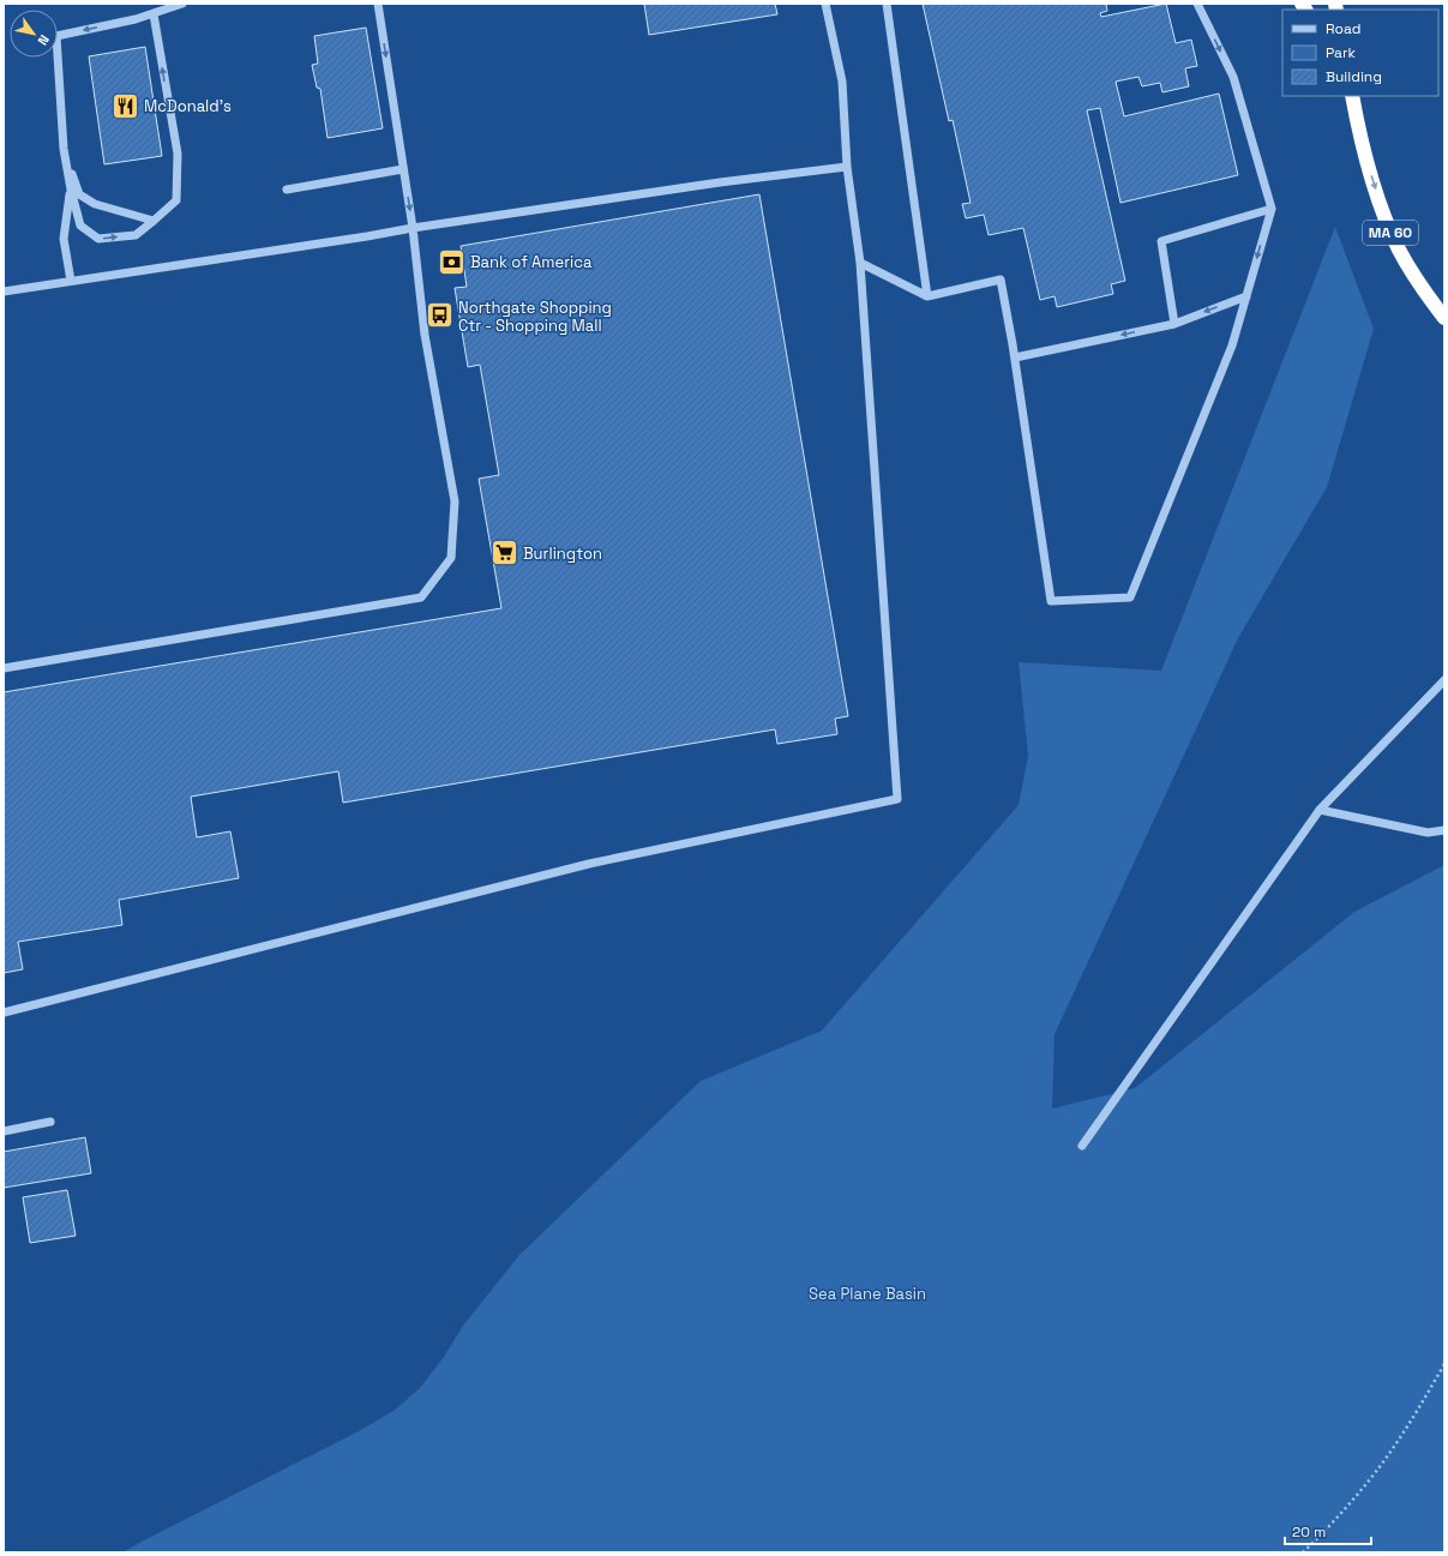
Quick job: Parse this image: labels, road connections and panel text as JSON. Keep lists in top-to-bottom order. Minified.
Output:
{"streets":{"highway":["MA 60"]},"parks":["Sea Plane Basin"],"places":{"restaurant":["McDonald's"],"bank":["Bank of America"],"bus stop":["Northgate Shopping Ctr - Shopping Mall"],"supermarket":["Burlington"]},"legend":["Road","Park","Building"],"scale_bar":"20 m","north":"bottom right"}
